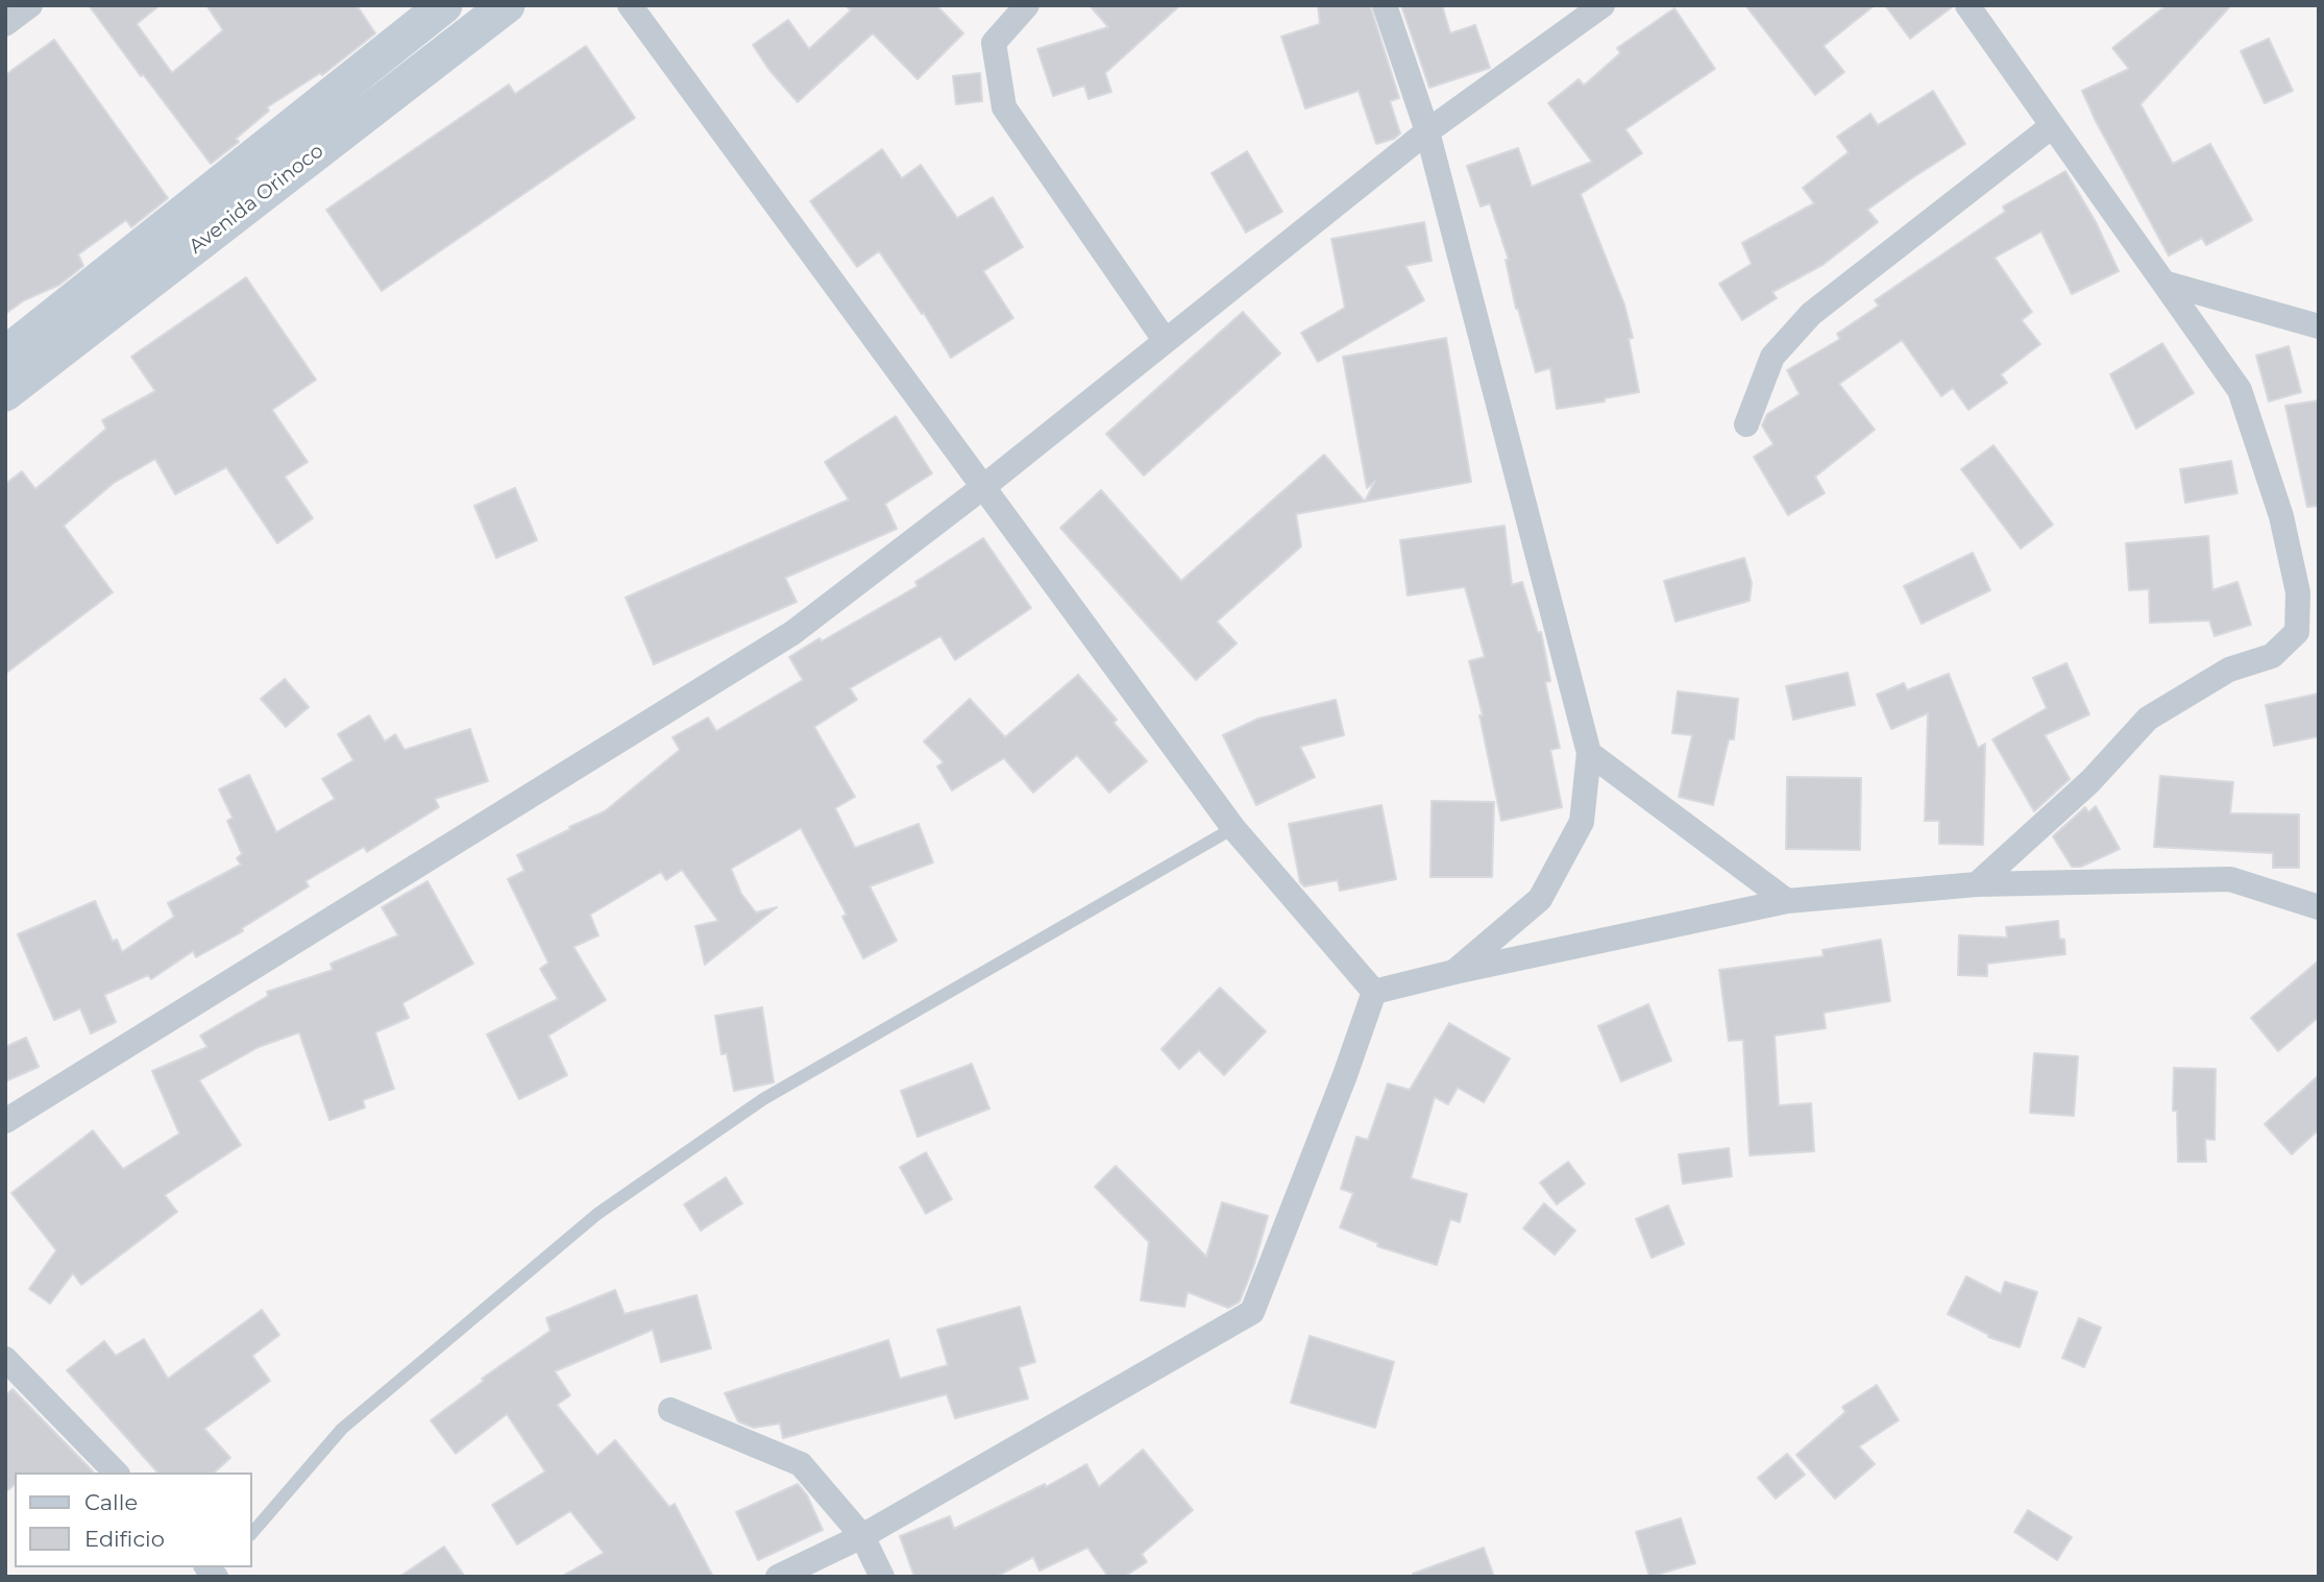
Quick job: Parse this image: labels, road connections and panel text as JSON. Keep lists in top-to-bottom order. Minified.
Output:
{"streets":{"main road":["Avenida Orinoco"]},"legend":["Calle","Edificio"]}
